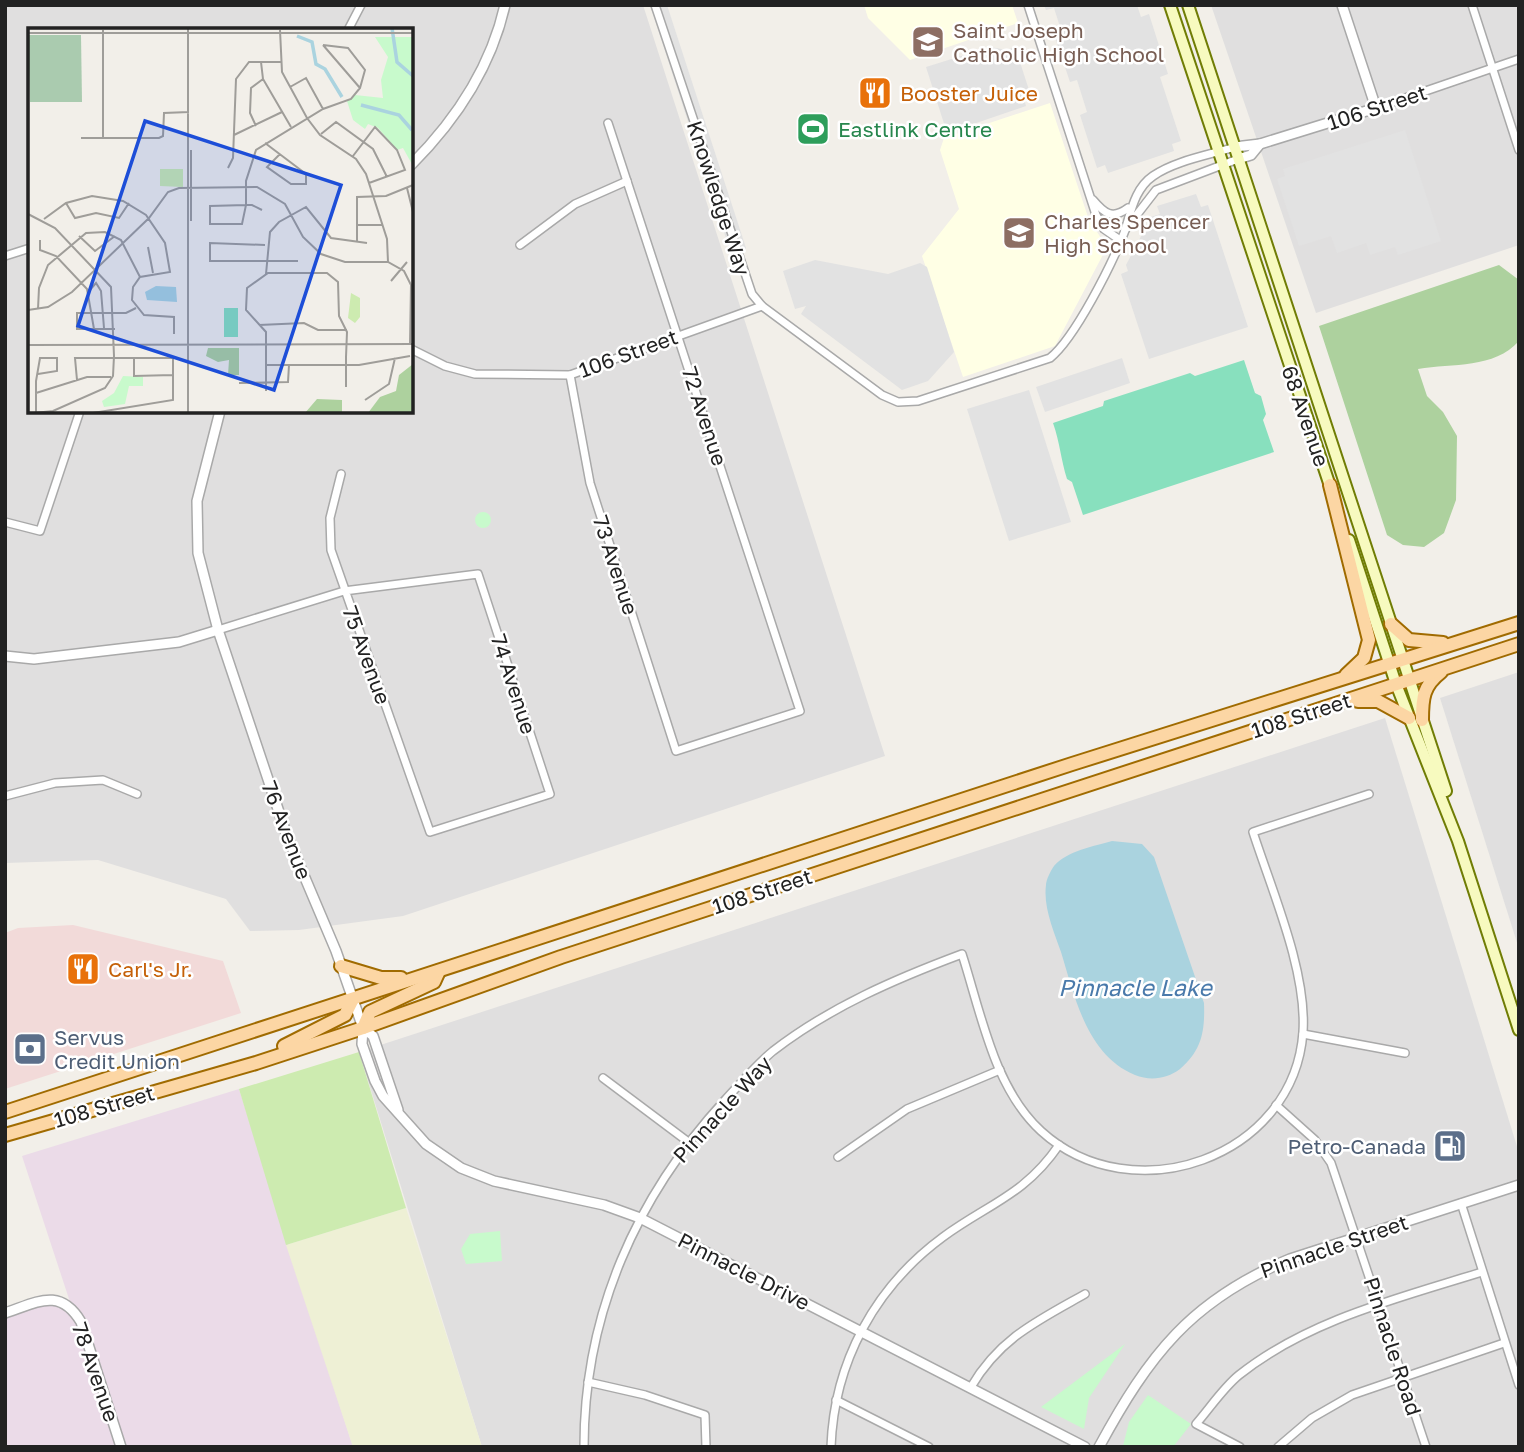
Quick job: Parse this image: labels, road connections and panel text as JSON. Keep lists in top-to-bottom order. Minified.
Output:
{"streets":{"main road":["68 Avenue","108 Street"],"street":["106 Street","Knowledge Way","72 Avenue","73 Avenue","75 Avenue","74 Avenue","76 Avenue","Pinnacle Way","Pinnacle Street","Pinnacle Drive","Pinnacle Road","78 Avenue"]},"crossings":[["106 Street","Knowledge Way"],["106 Street","72 Avenue"],["106 Street","68 Avenue"],["106 Street","73 Avenue"],["Knowledge Way","68 Avenue"],["72 Avenue","73 Avenue"],["68 Avenue","108 Street"],["75 Avenue","74 Avenue"],["108 Street","76 Avenue"],["108 Street","Pinnacle Drive"],["76 Avenue","Pinnacle Drive"],["Pinnacle Way","Pinnacle Drive"],["Pinnacle Street","Pinnacle Road"]],"water":["Pinnacle Lake"],"places":{"school or university":["Saint Joseph Catholic High School","Charles Spencer High School"],"restaurant":["Booster Juice","Carl's Jr."],"sports":["Eastlink Centre"],"bank":["Servus Credit Union"],"fuel station":["Petro-Canada"]}}
